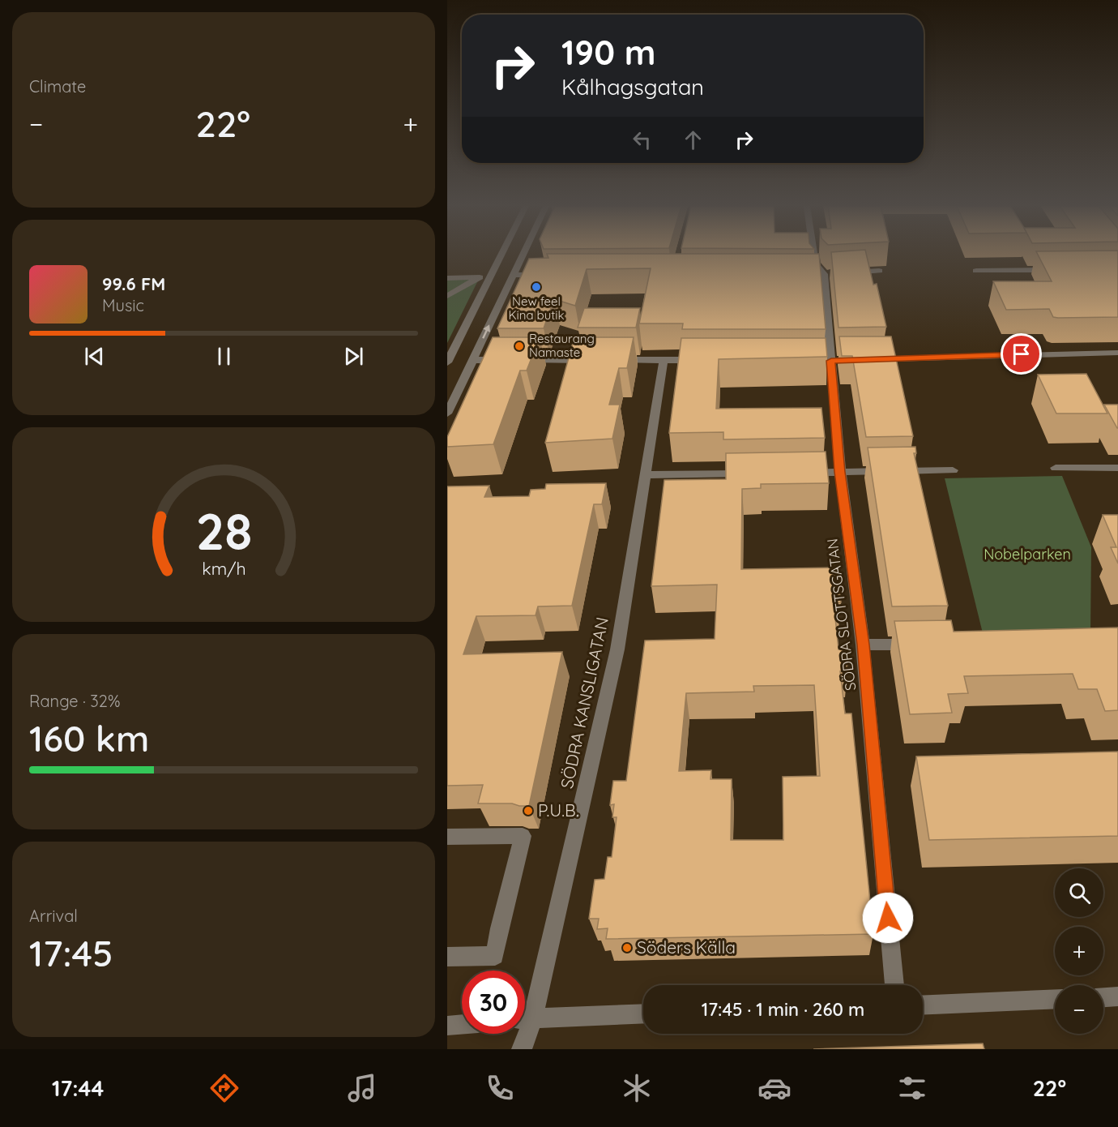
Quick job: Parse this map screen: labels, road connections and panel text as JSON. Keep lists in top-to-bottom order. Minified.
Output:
{"streets":{"street":["SÖDRA SLOTTSGATAN","SÖDRA KANSLIGATAN"]},"parks":["Nobelparken"],"places":["New feel Kina butik","Restaurang Namaste","P.U.B.","Söders Källa"],"page":{"tile":["Climate",["Range · 32%","160 km"],["Arrival","17:45"]],"turn":["190 m","Kålhagsgatan"],"heat":["−","22°","+"],"song":["99.6 FM","Music"],"map_buttons":["+","−"],"limit":"30","trip":"17:45 · 1 min · 260 m","tabs":["17:44","22°"],"gauge":["28","km/h"]}}
